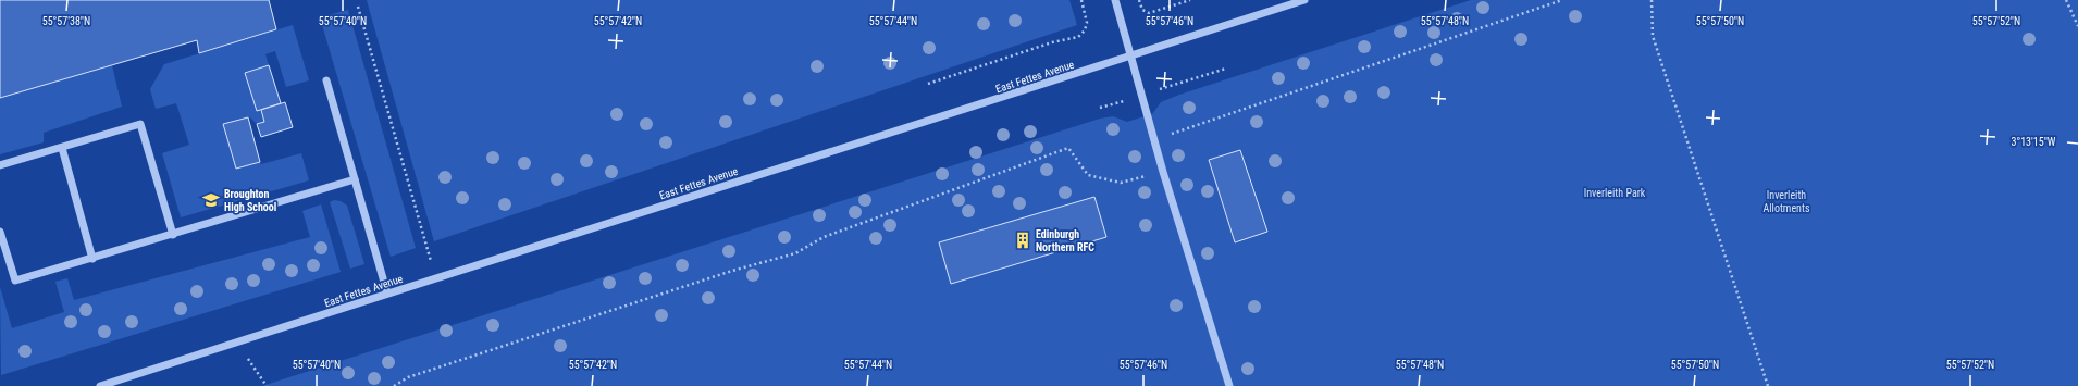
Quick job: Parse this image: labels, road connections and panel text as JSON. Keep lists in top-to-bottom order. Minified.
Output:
{"streets":{"street":["East Fettes Avenue"]},"parks":["Inverleith Park","Inverleith Allotments"],"places":{"school or university":["Broughton High School"],"building":["Edinburgh Northern RFC"]},"coordinates":["55°57'38\"N","55°57'40\"N","55°57'42\"N","55°57'44\"N","55°57'46\"N","55°57'48\"N","55°57'50\"N","55°57'52\"N","3°13'15\"W"]}
